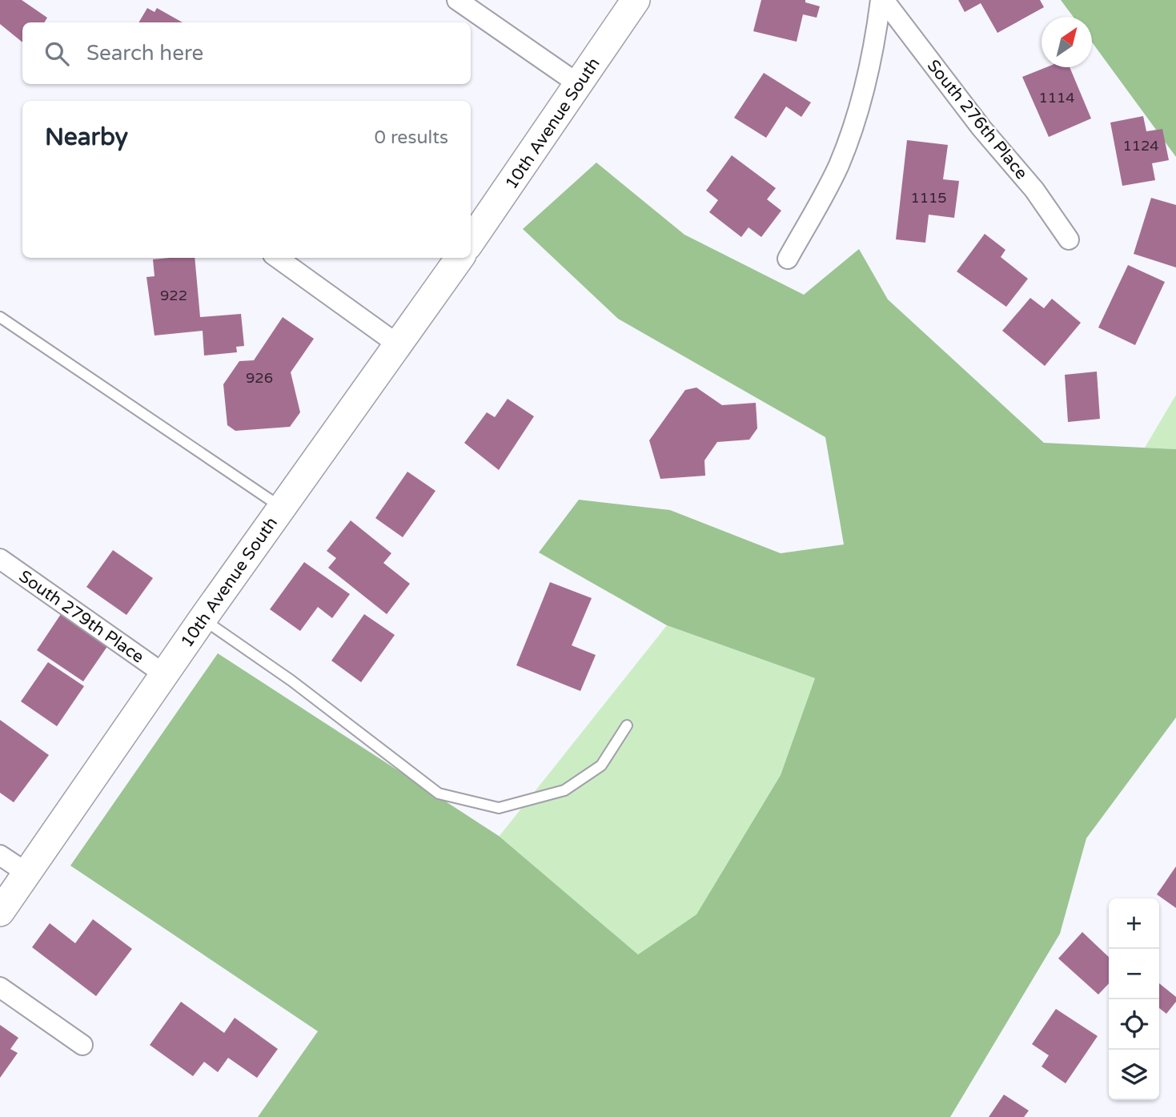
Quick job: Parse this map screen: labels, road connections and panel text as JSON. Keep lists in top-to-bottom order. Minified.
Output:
{"streets":{"main road":["10th Avenue South"],"street":["South 276th Place","South 279th Place"]},"crossings":[["10th Avenue South","South 279th Place"]],"house_numbers":["1114","1124","1115","922","926"],"north":"top right","page":{"search":"Search here","heading":["Nearby","0 results"],"map_buttons":["+","−"]}}
